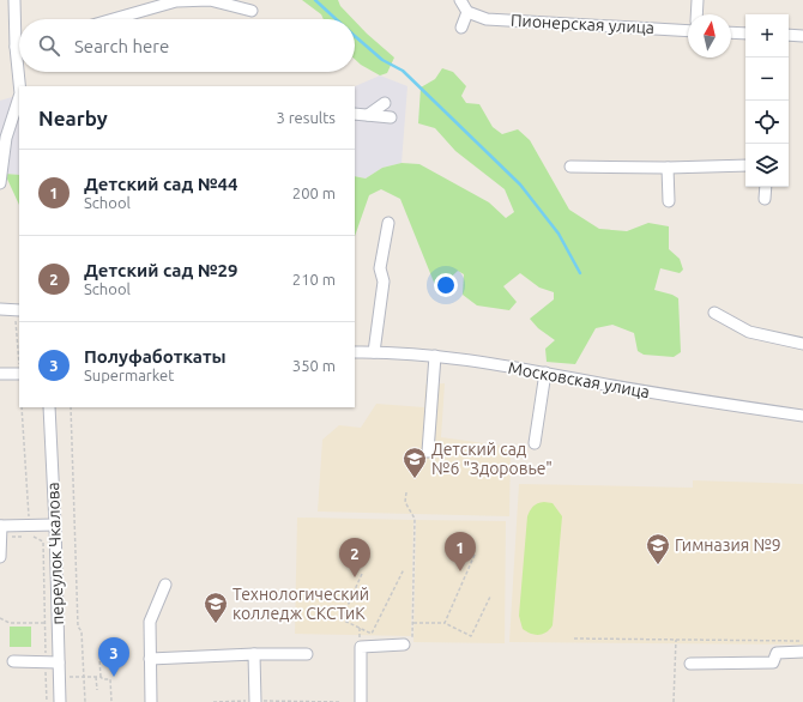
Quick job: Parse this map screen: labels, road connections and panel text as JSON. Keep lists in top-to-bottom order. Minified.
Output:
{"streets":{"street":["Пионерская улица","Московская улица","переулок Чкалова"]},"places":{"school or university":["Детский сад №6 \"Здоровье\"","Гимназия №9","Технологический колледж СКСТиК"]},"north":"top","page":{"map_buttons":["+","−"],"search":"Search here","heading":["Nearby","3 results"],"list":[{"mark":"1","name":"Детский сад №44","note":"School","value":"200 m"},{"mark":"2","name":"Детский сад №29","note":"School","value":"210 m"},{"mark":"3","name":"Полуфаботкаты","note":"Supermarket","value":"350 m"}],"pins":["1","2","3"]}}
